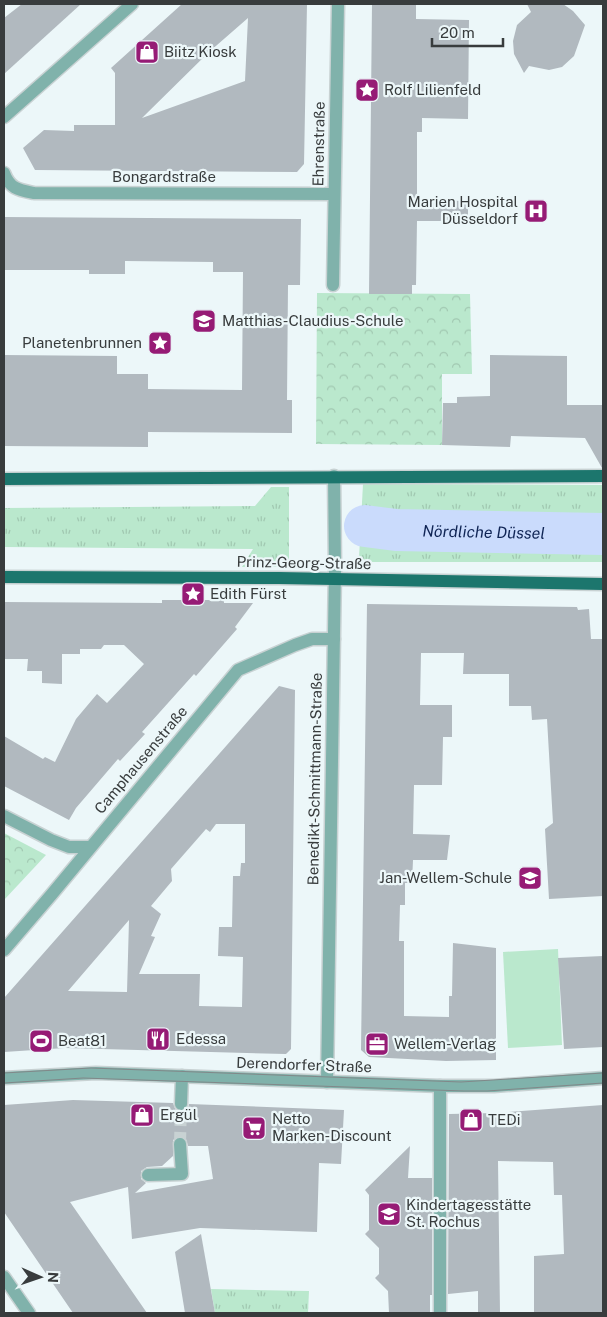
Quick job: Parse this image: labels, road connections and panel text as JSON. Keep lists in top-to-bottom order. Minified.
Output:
{"streets":{"main road":["Prinz-Georg-Straße"],"street":["Ehrenstraße","Bongardstraße","Camphausenstraße","Benedikt-Schmittmann-Straße","Derendorfer Straße"]},"crossings":[["Ehrenstraße","Bongardstraße"],["Prinz-Georg-Straße","Benedikt-Schmittmann-Straße"],["Camphausenstraße","Benedikt-Schmittmann-Straße"],["Benedikt-Schmittmann-Straße","Derendorfer Straße"]],"water":["Nördliche Düssel"],"places":{"shop":["Biitz Kiosk","Ergül","TEDi"],"place":["Rolf Lilienfeld","Planetenbrunnen","Edith Fürst"],"hospital":["Marien Hospital Düsseldorf"],"school or university":["Matthias-Claudius-Schule","Jan-Wellem-Schule","Kindertagesstätte St. Rochus"],"restaurant":["Edessa"],"sports":["Beat81"],"office":["Wellem-Verlag"],"supermarket":["Netto Marken-Discount"]},"scale_bar":"20 m","north":"right"}
